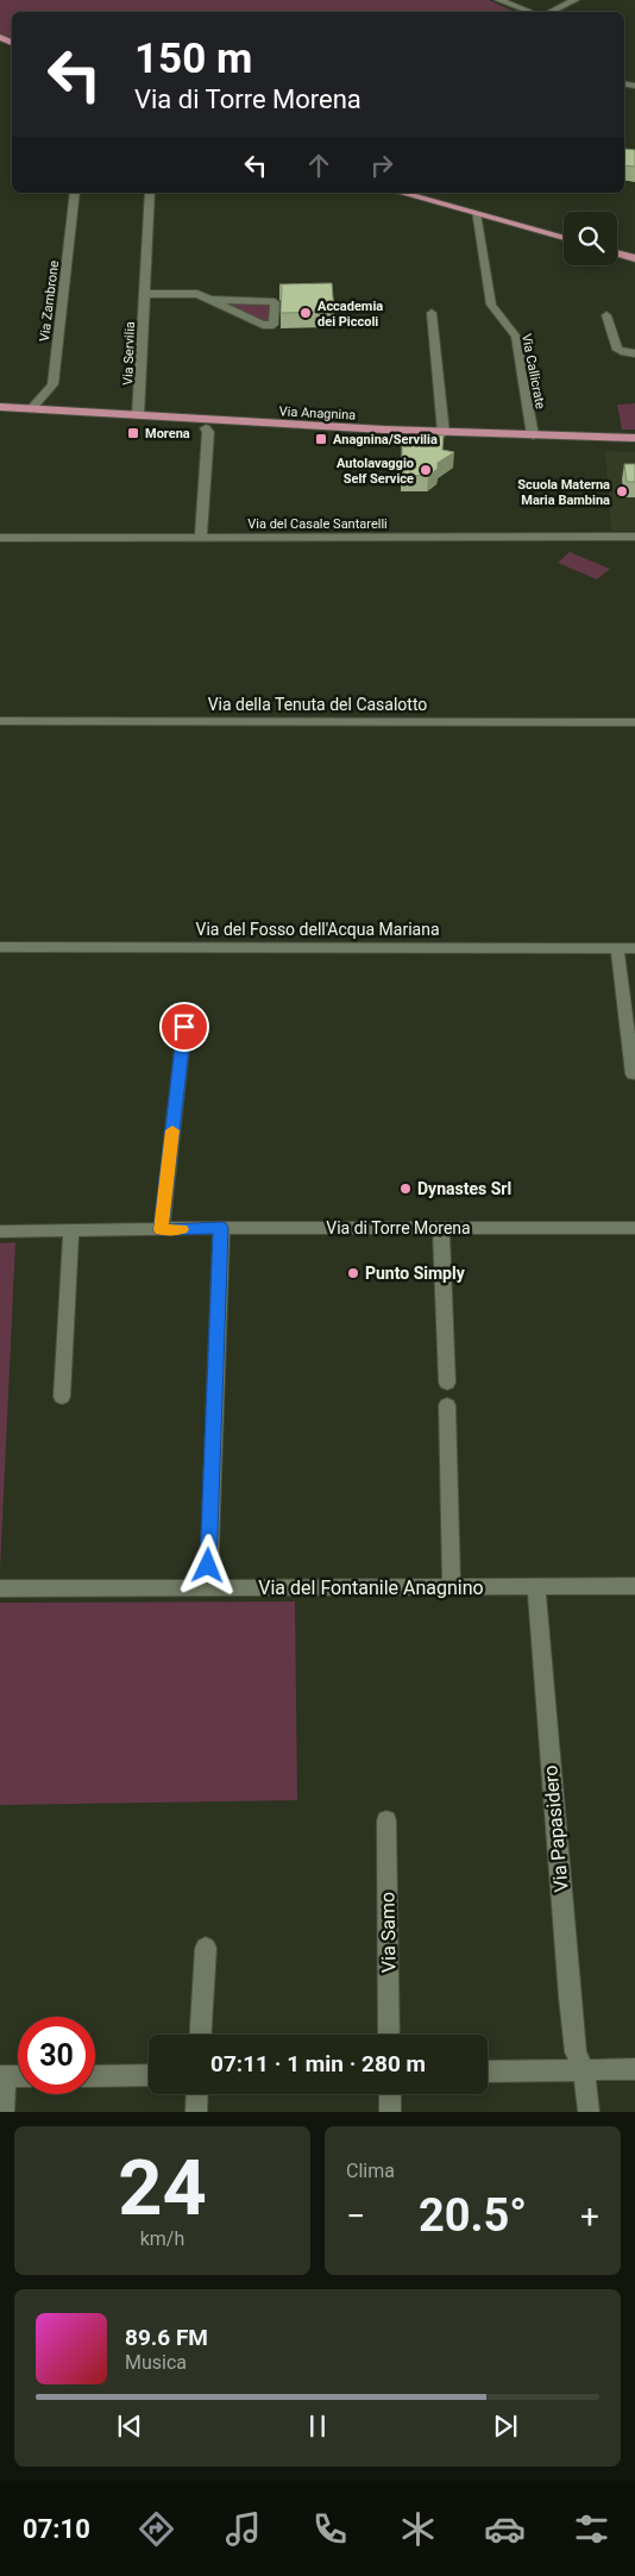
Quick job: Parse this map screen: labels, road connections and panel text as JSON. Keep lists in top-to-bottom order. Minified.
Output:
{"streets":{"main road":["Via Anagnina"],"street":["Via Zambrone","Via Servilia","Via Callicrate","Via del Casale Santarelli","Via della Tenuta del Casalotto","Via del Fosso dell'Acqua Mariana","Via di Torre Morena","Via del Fontanile Anagnino","Via Papasidero","Via Samo"]},"crossings":[["Via Zambrone","Via Anagnina"],["Via Servilia","Via Anagnina"],["Via Callicrate","Via Anagnina"],["Via del Fontanile Anagnino","Via Papasidero"]],"places":{"other":["Accademia dei Piccoli","Autolavaggio Self Service","Scuola Materna Maria Bambina","Dynastes Srl","Punto Simply"],"transit":["Morena","Anagnina/Servilia"]},"page":{"turn":["150 m","Via di Torre Morena"],"limit":"30","trip":"07:11 · 1 min · 280 m","tile":[["24","km/h"],"Clima"],"heat":["−","20.5°","+"],"song":["89.6 FM","Musica"],"tabs":"07:10"}}
